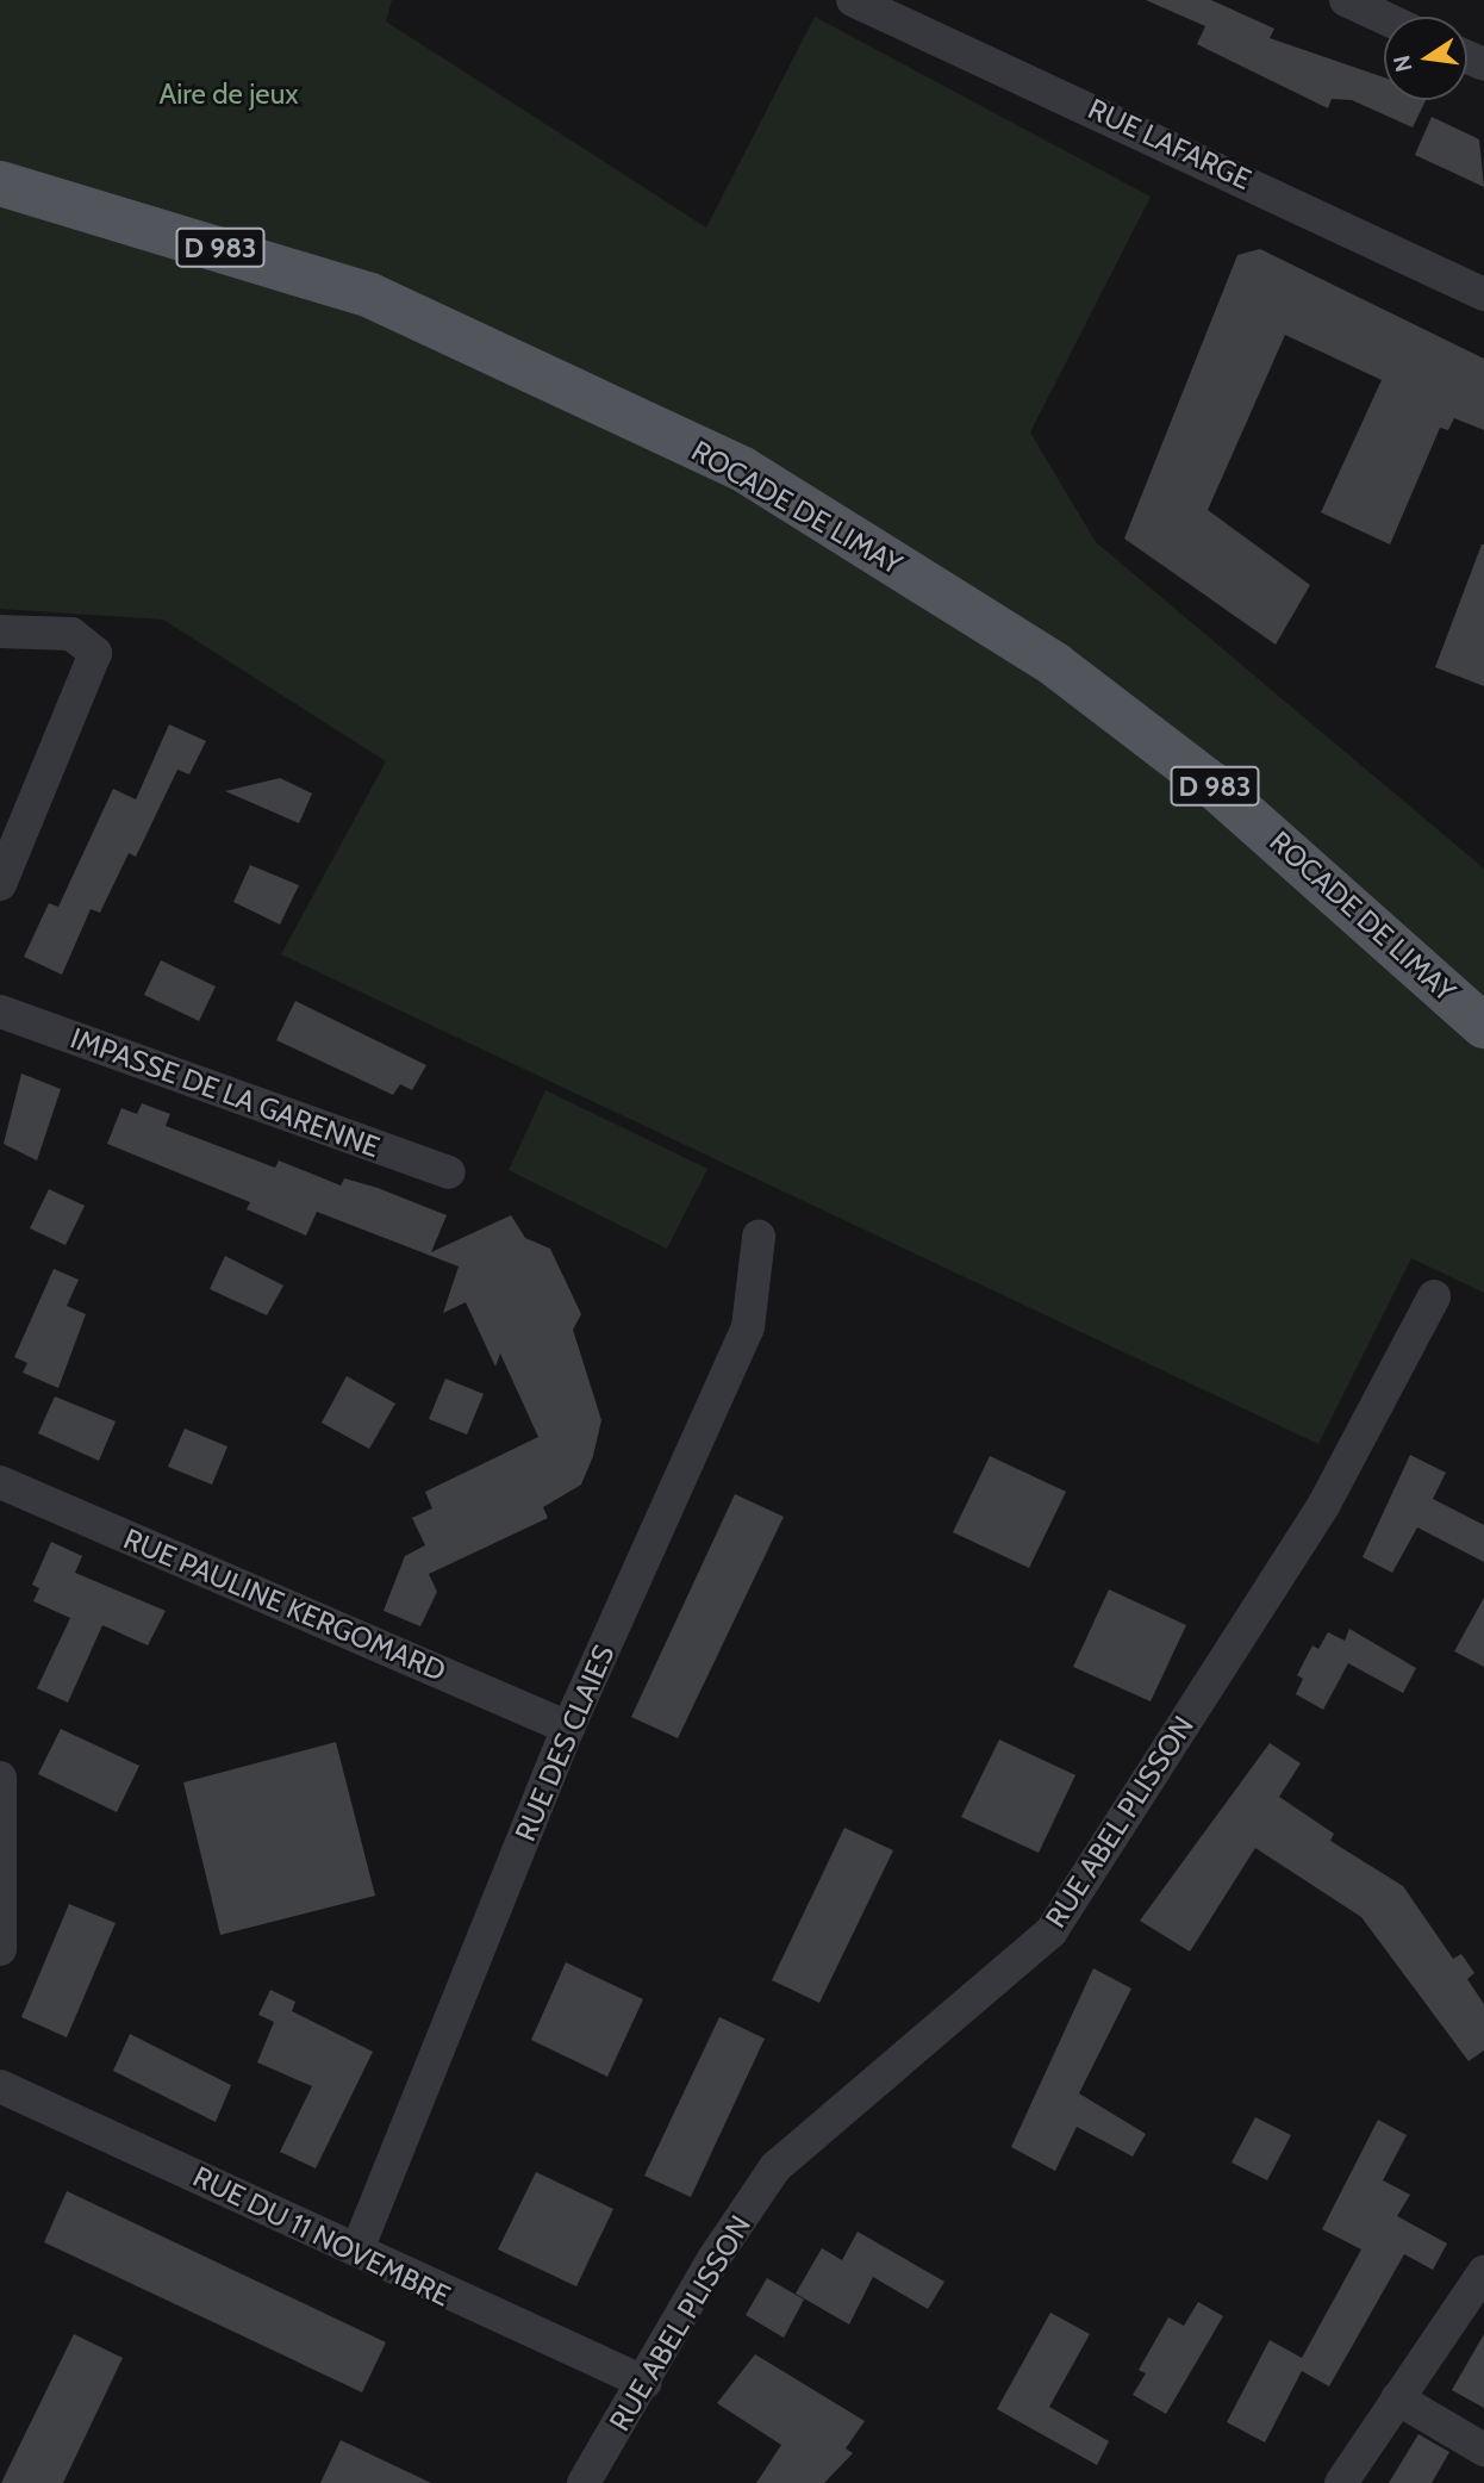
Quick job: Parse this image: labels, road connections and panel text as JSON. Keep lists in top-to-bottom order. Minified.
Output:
{"streets":{"main road":["D 983","ROCADE DE LIMAY"],"street":["RUE LAFARGE","IMPASSE DE LA GARENNE","RUE PAULINE KERGOMARD","RUE DES CLAIES","RUE ABEL PLISSON","RUE DU 11 NOVEMBRE"]},"crossings":[["RUE PAULINE KERGOMARD","RUE DES CLAIES"],["RUE DES CLAIES","RUE DU 11 NOVEMBRE"],["RUE ABEL PLISSON","RUE DU 11 NOVEMBRE"]],"parks":["Aire de jeux"],"north":"left"}
